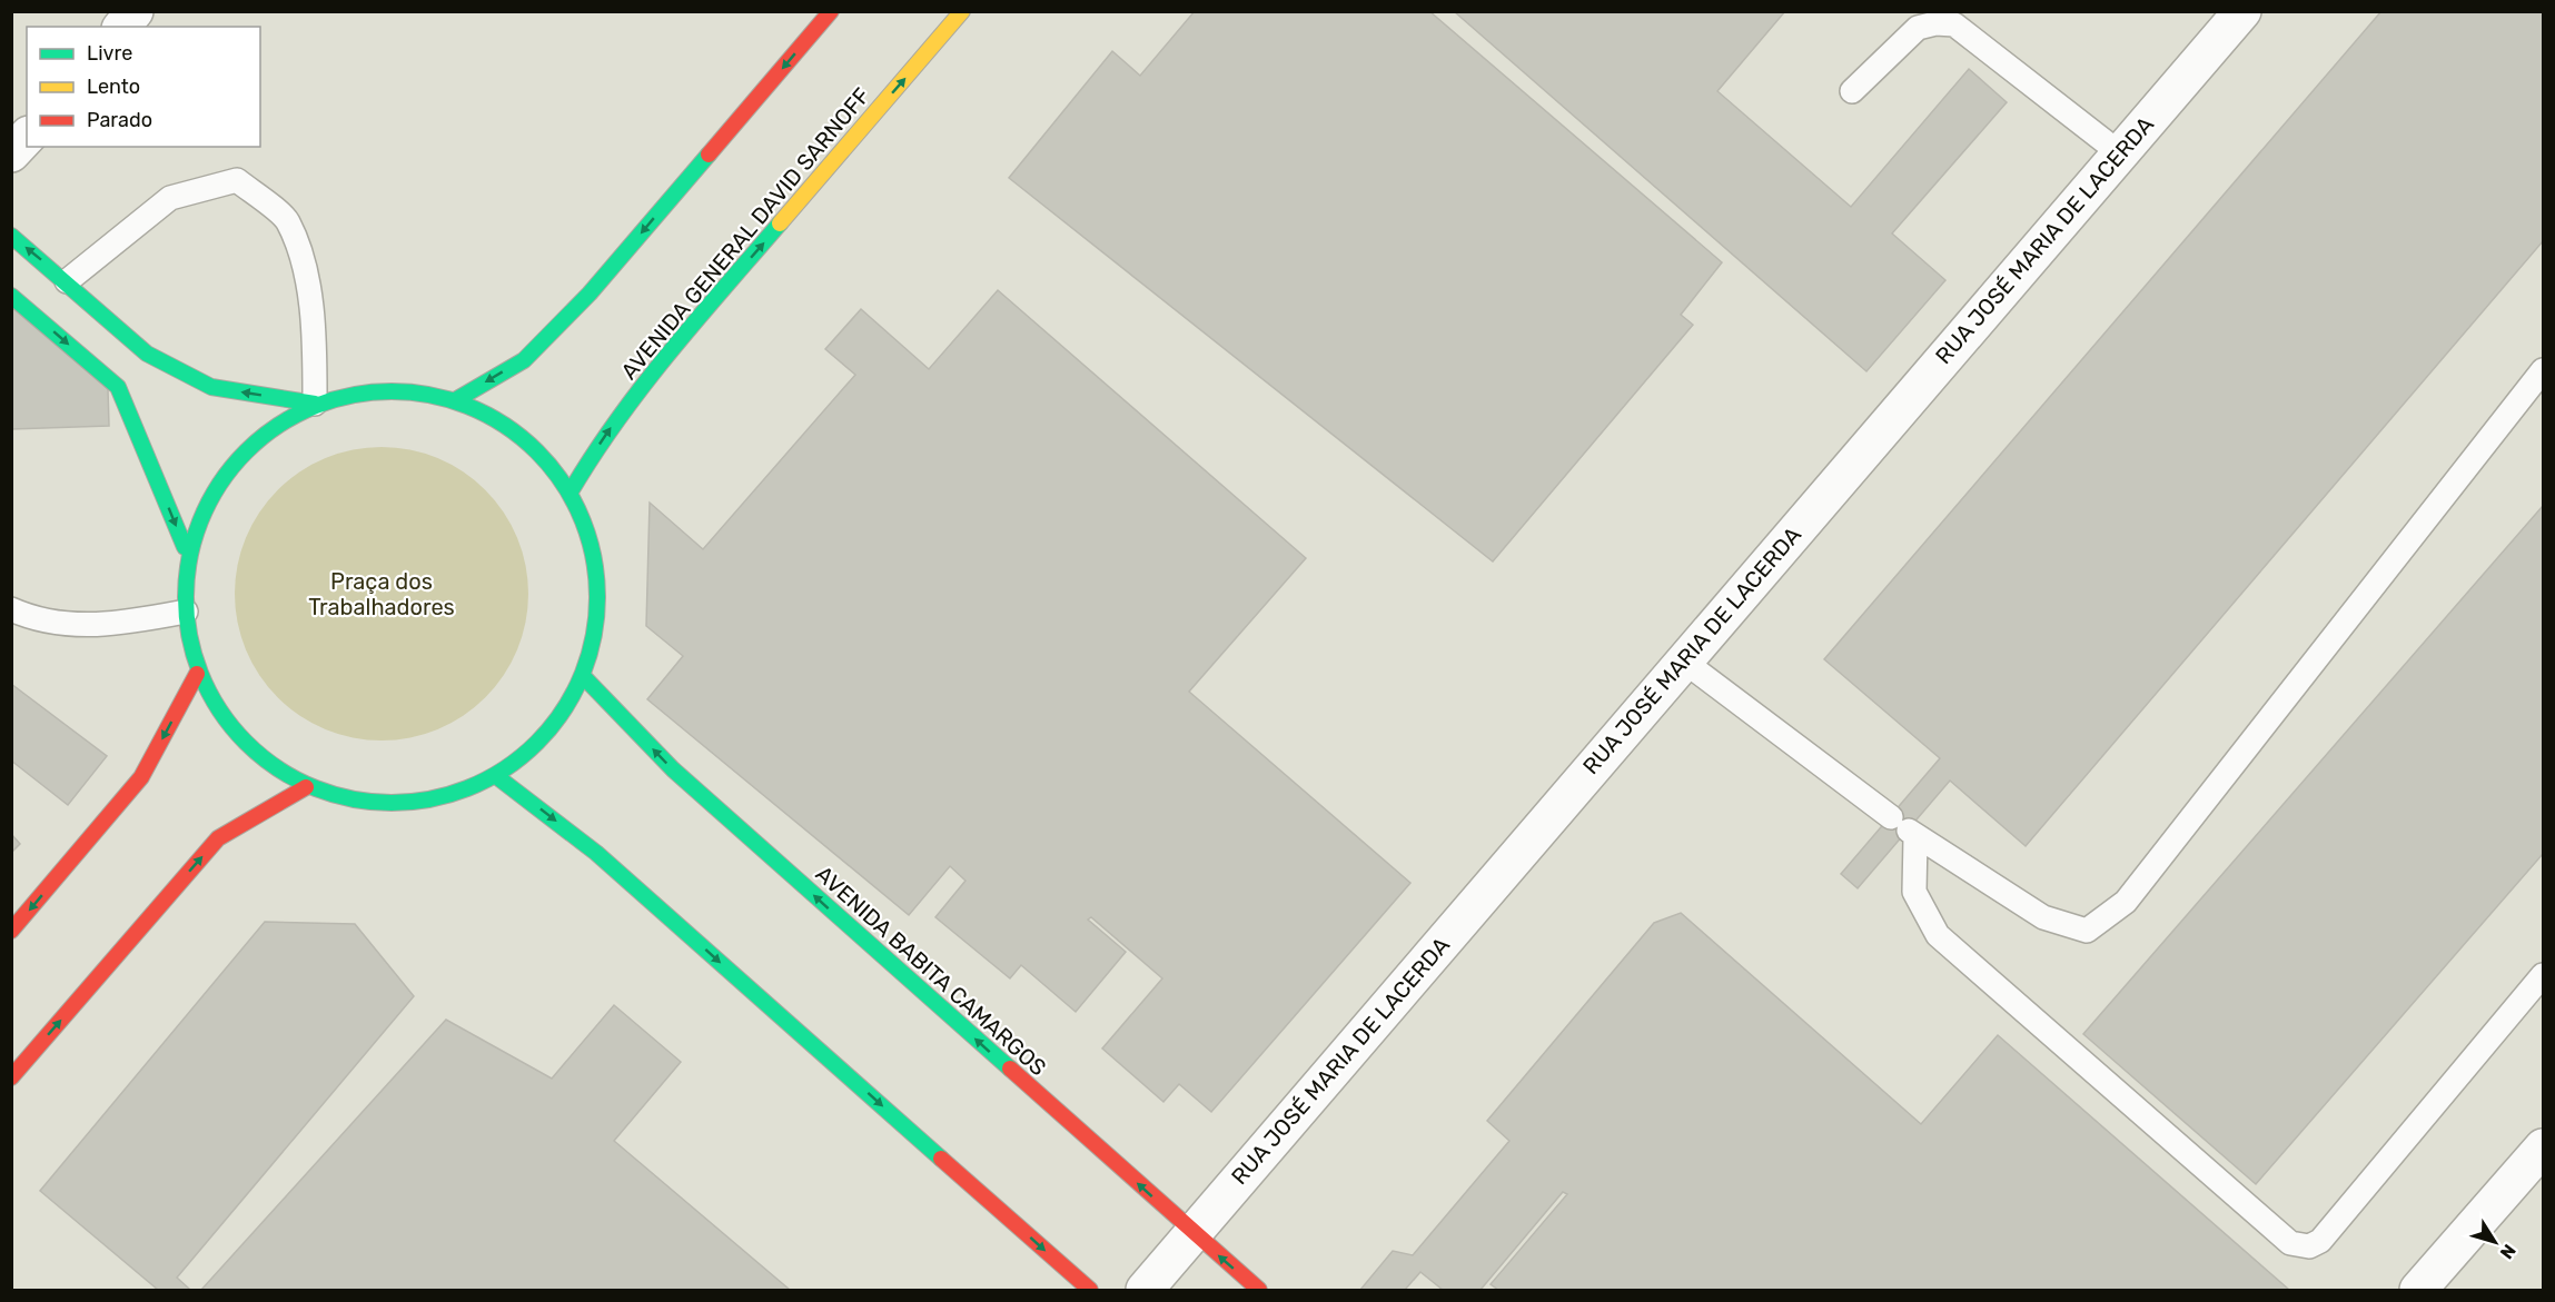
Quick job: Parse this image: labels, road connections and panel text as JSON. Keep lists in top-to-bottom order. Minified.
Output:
{"streets":{"street":["AVENIDA GENERAL DAVID SARNOFF","RUA JOSÉ MARIA DE LACERDA","AVENIDA BABITA CAMARGOS"]},"crossings":[["RUA JOSÉ MARIA DE LACERDA","AVENIDA BABITA CAMARGOS"]],"parks":["Praça dos Trabalhadores"],"legend":["Livre","Lento","Parado"],"north":"bottom right"}
